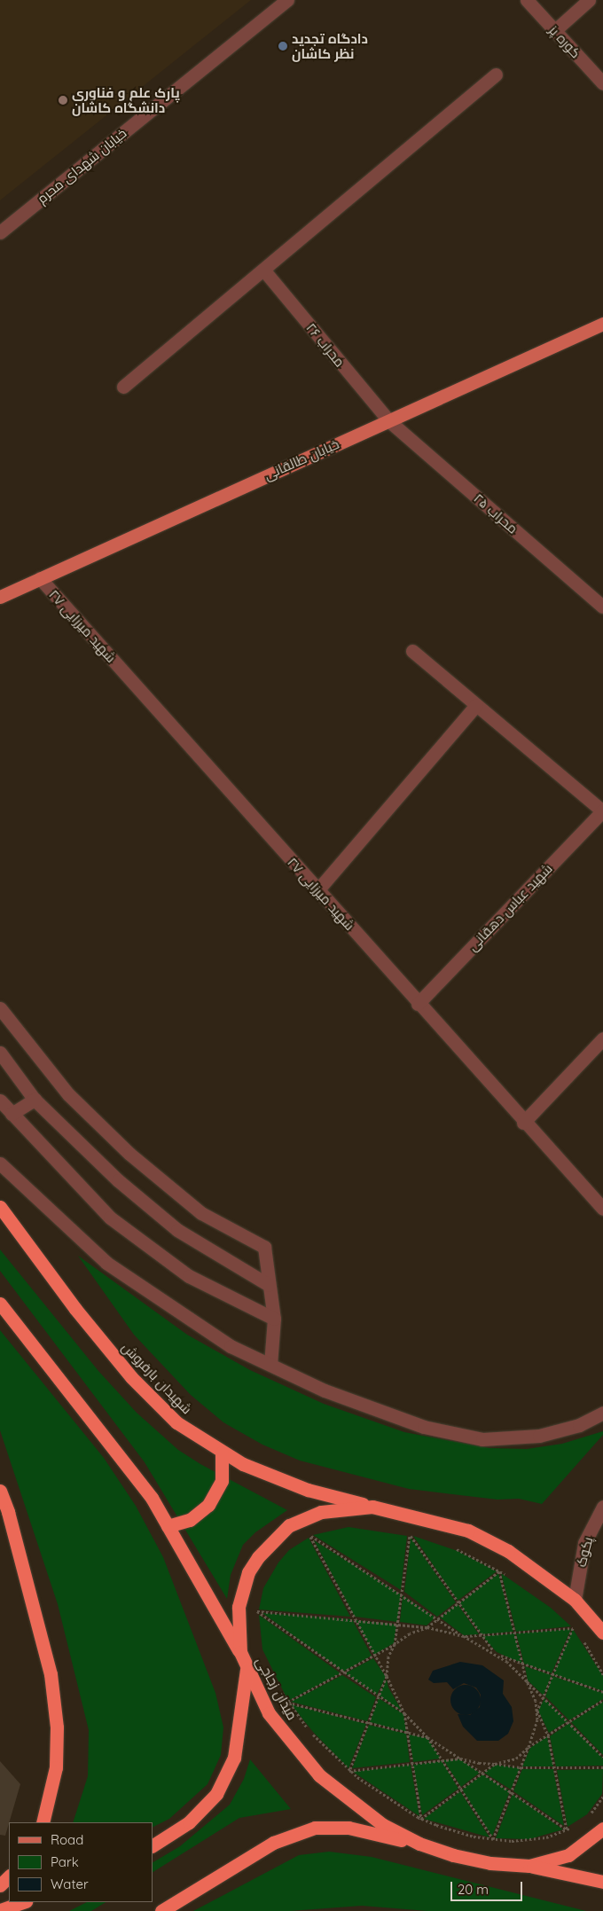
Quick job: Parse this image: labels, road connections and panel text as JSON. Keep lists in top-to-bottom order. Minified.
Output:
{"streets":{"highway":["شهیدان بارفروش","میدان زجاجی"],"main road":["خیابان طالقانی"],"street":["کوره پز","خیابان شهدای محرم","محراب ۲۶","محراب ۲۵","شهید میرزایی ۲۷","شهید عباس دهقانی","پکوک"]},"crossings":[["محراب ۲۶","خیابان طالقانی"],["محراب ۲۶","محراب ۲۵"],["خیابان طالقانی","محراب ۲۵"],["خیابان طالقانی","شهید میرزایی ۲۷"],["شهید میرزایی ۲۷","شهید عباس دهقانی"],["شهیدان بارفروش","میدان زجاجی"],["پکوک","میدان زجاجی"]],"places":["دادگاه تجدید نظر کاشان","پارک علم و فناوری دانشگاه کاشان"],"legend":["Road","Park","Water"],"scale_bar":"20 m"}
